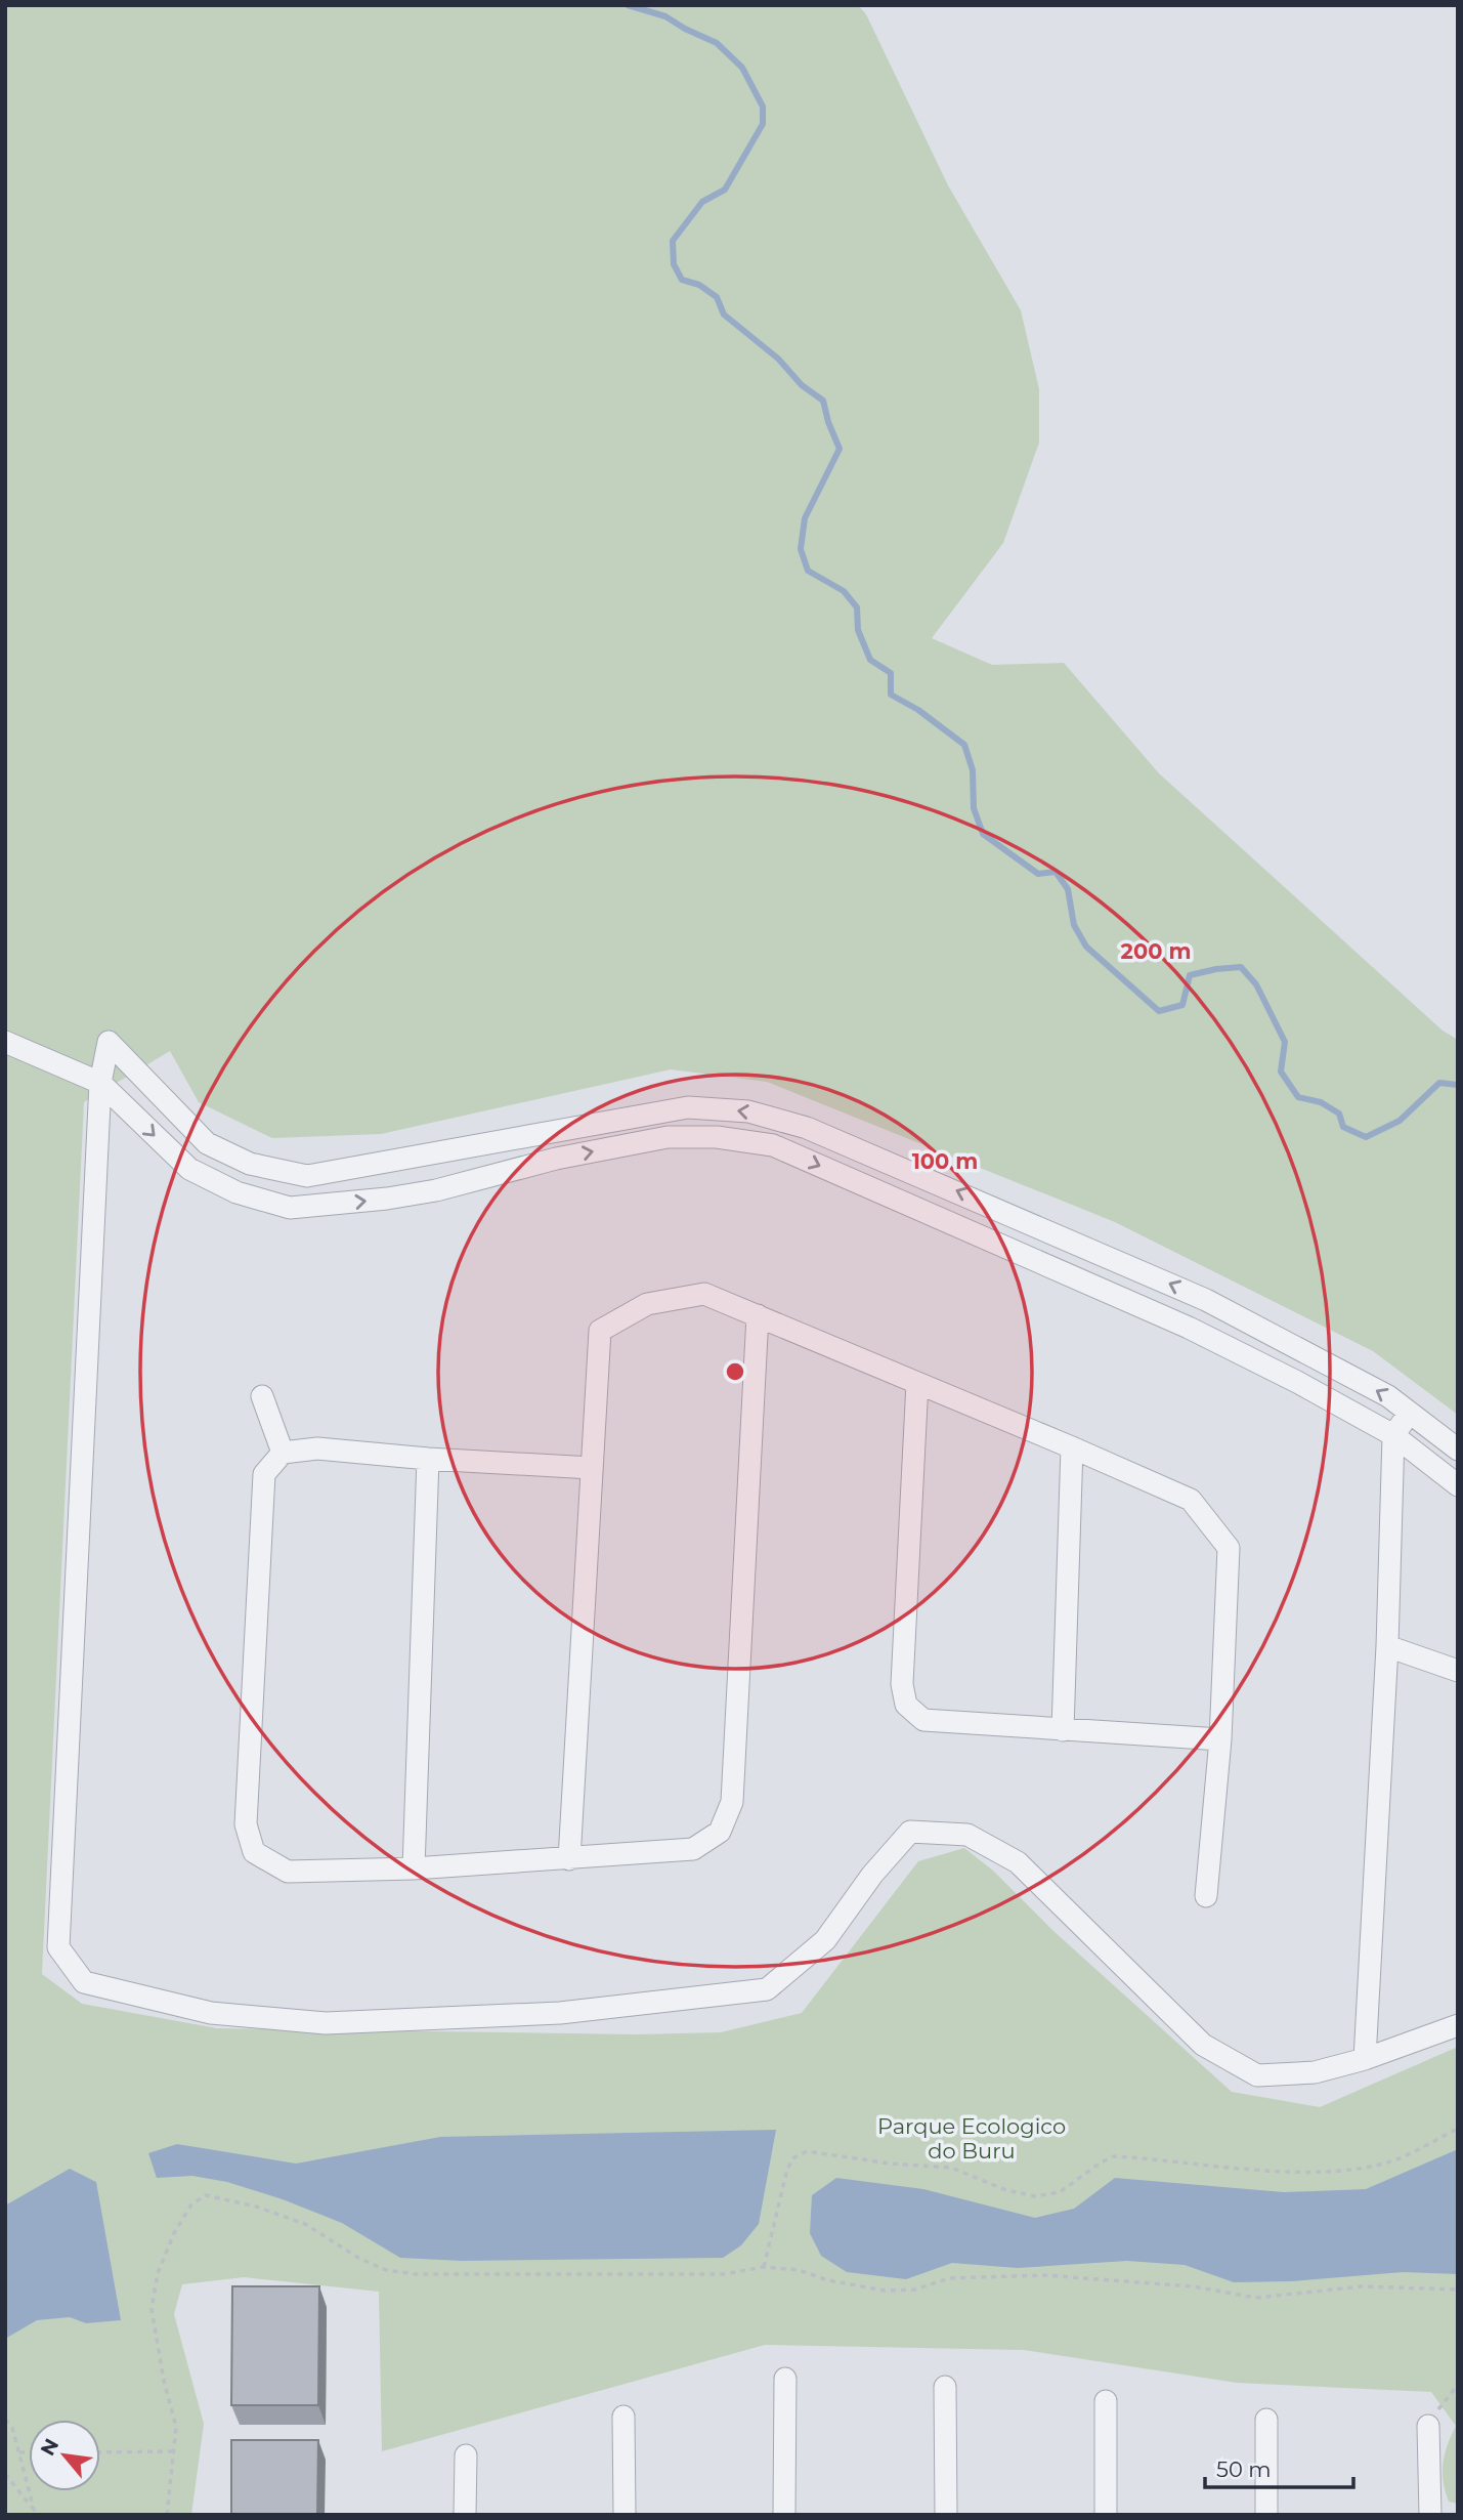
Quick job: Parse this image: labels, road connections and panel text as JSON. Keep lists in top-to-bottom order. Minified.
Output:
{"parks":["Parque Ecologico do Buru"],"scale_bar":"50 m","north":"top left","rings":["200 m","100 m"]}
